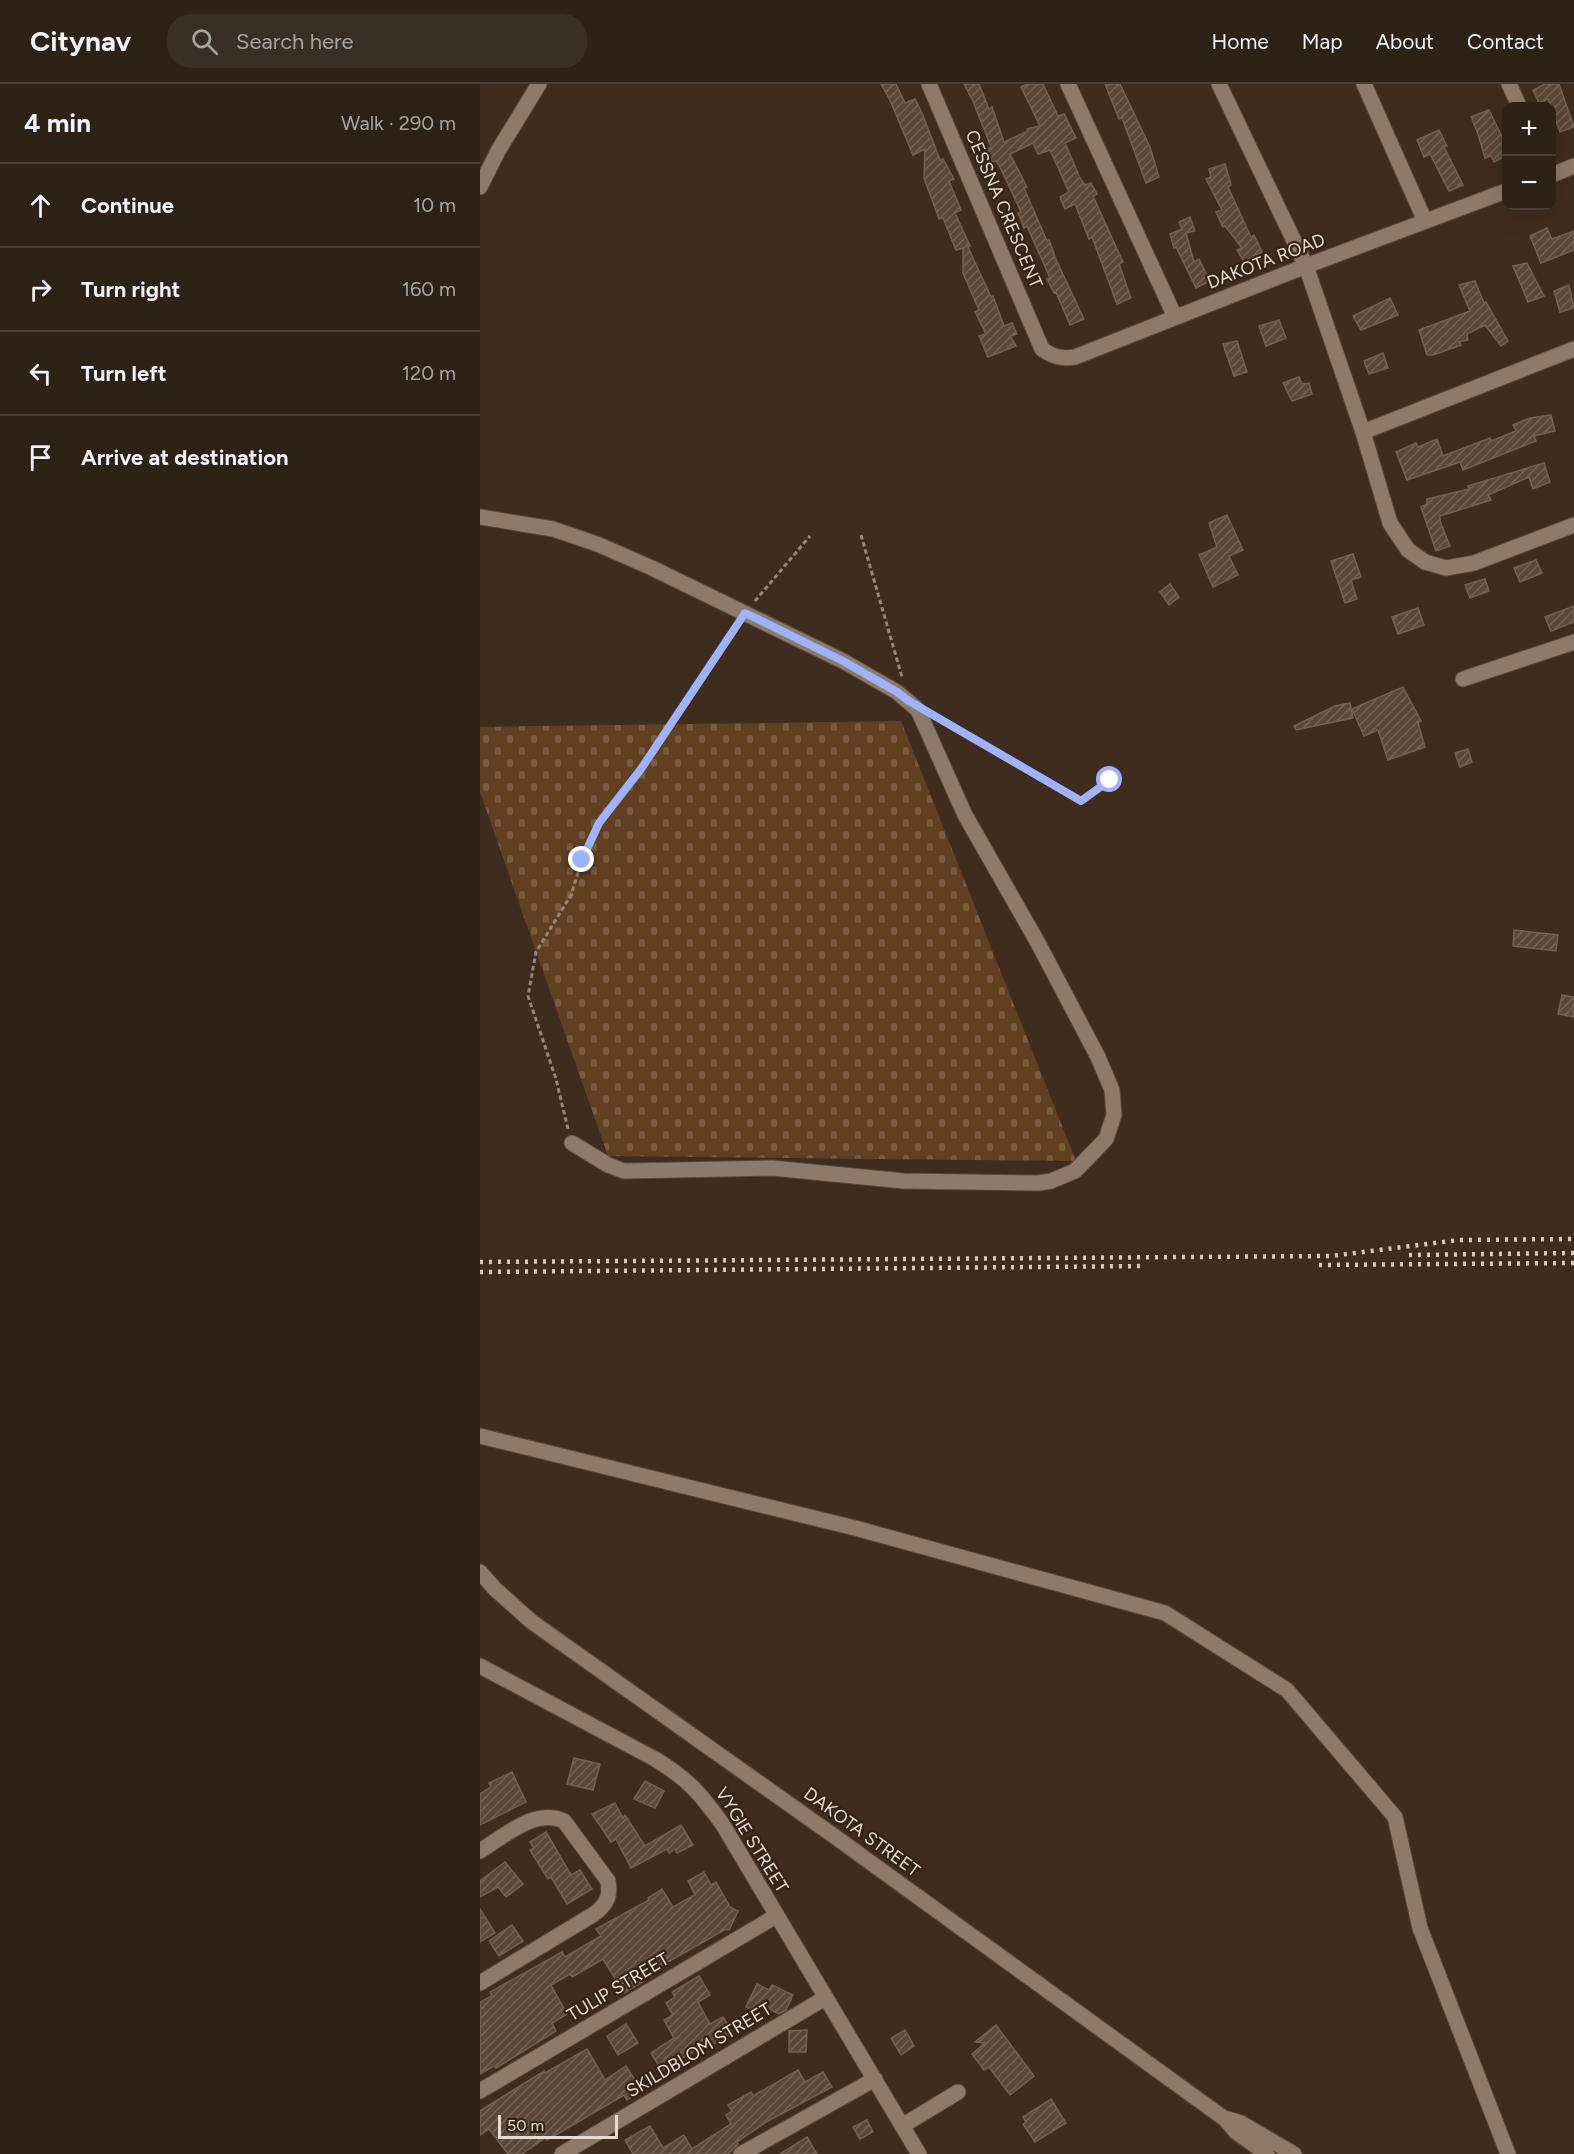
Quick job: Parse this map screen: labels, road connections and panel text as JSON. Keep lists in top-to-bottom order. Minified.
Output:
{"streets":{"street":["CESSNA CRESCENT","DAKOTA ROAD","DAKOTA STREET","VYGIE STREET","TULIP STREET","SKILDBLOM STREET"]},"crossings":[["CESSNA CRESCENT","DAKOTA ROAD"],["VYGIE STREET","TULIP STREET"],["VYGIE STREET","SKILDBLOM STREET"]],"scale_bar":"50 m","page":{"header":"Citynav","search":"Search here","nav":["Home","Map","About","Contact"],"heading":["4 min","Walk · 290 m"],"map_buttons":["+","−"],"list":[["Continue","10 m"],["Turn right","160 m"],["Turn left","120 m"],"Arrive at destination"],"scale":"50 m"}}
